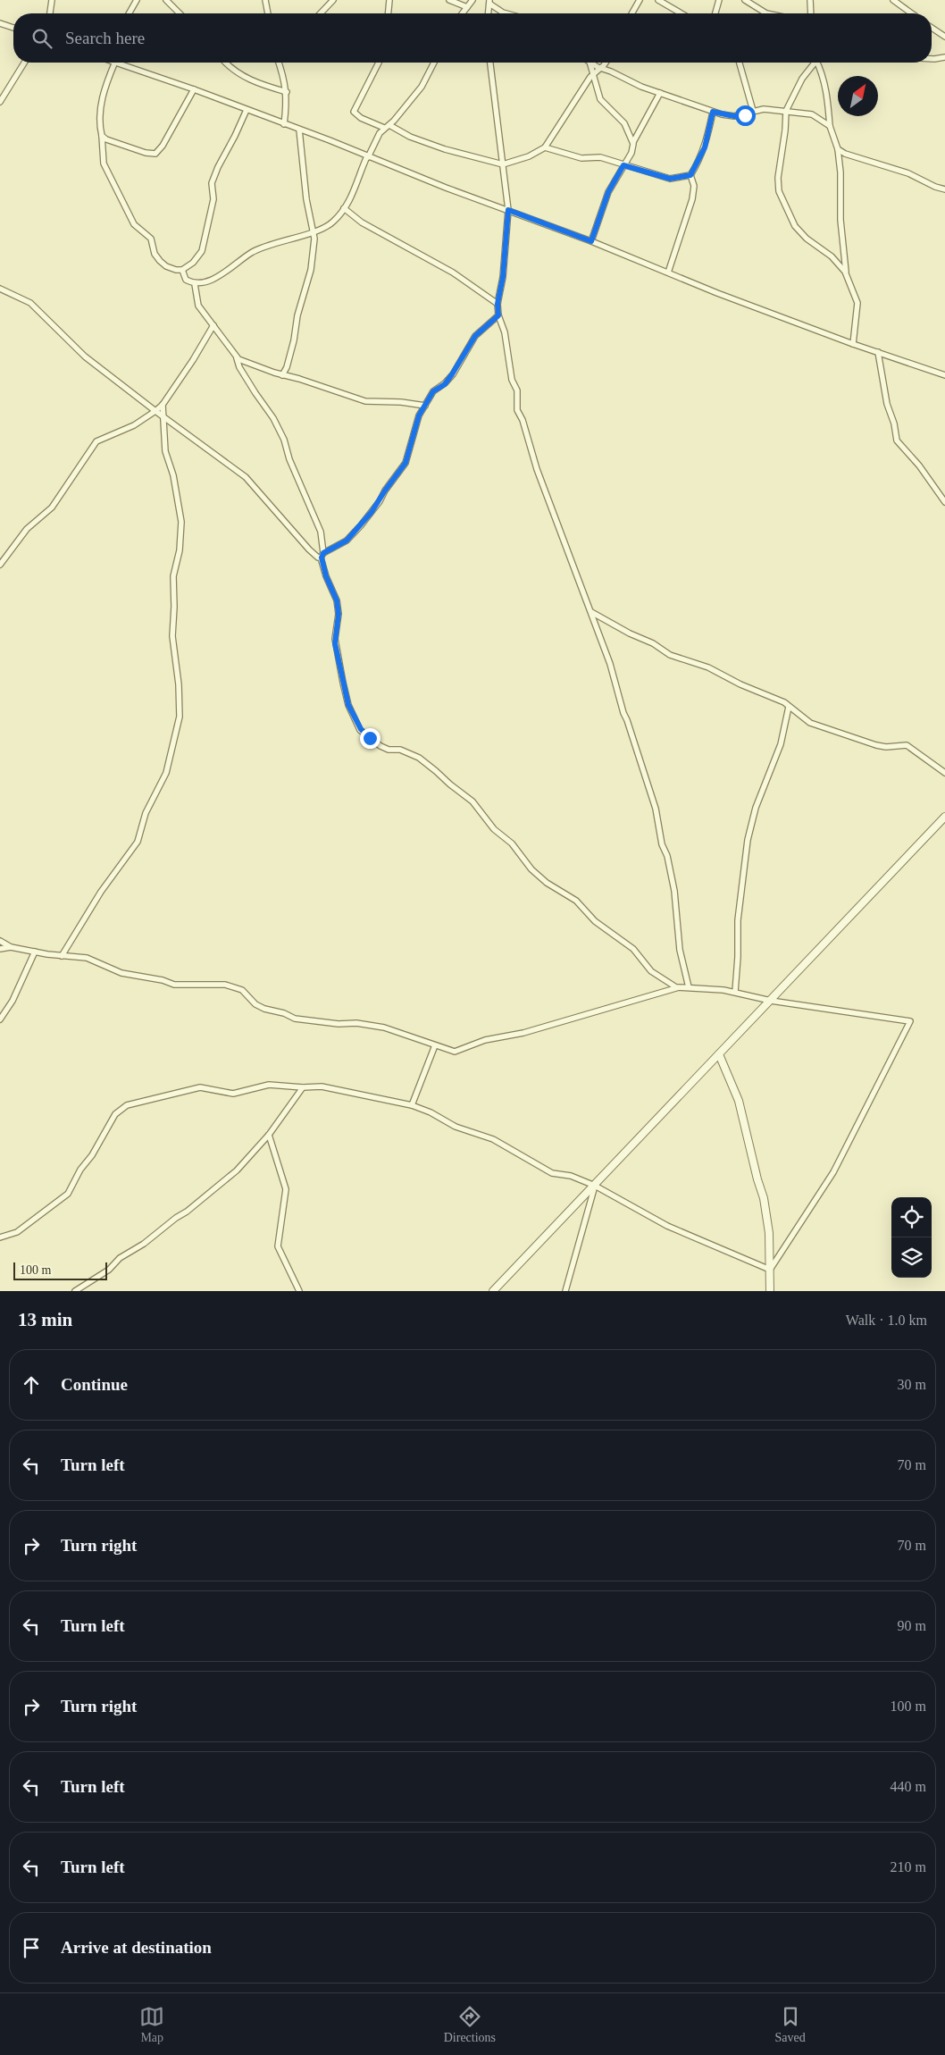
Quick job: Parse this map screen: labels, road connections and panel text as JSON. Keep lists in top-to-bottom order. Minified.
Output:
{"scale_bar":"100 m","north":"top right","page":{"search":"Search here","scale":"100 m","heading":["13 min","Walk · 1.0 km"],"list":[["Continue","30 m"],["Turn left","70 m"],["Turn right","70 m"],["Turn left","90 m"],["Turn right","100 m"],["Turn left","440 m"],["Turn left","210 m"],"Arrive at destination"],"nav":["Map","Directions","Saved"]}}
